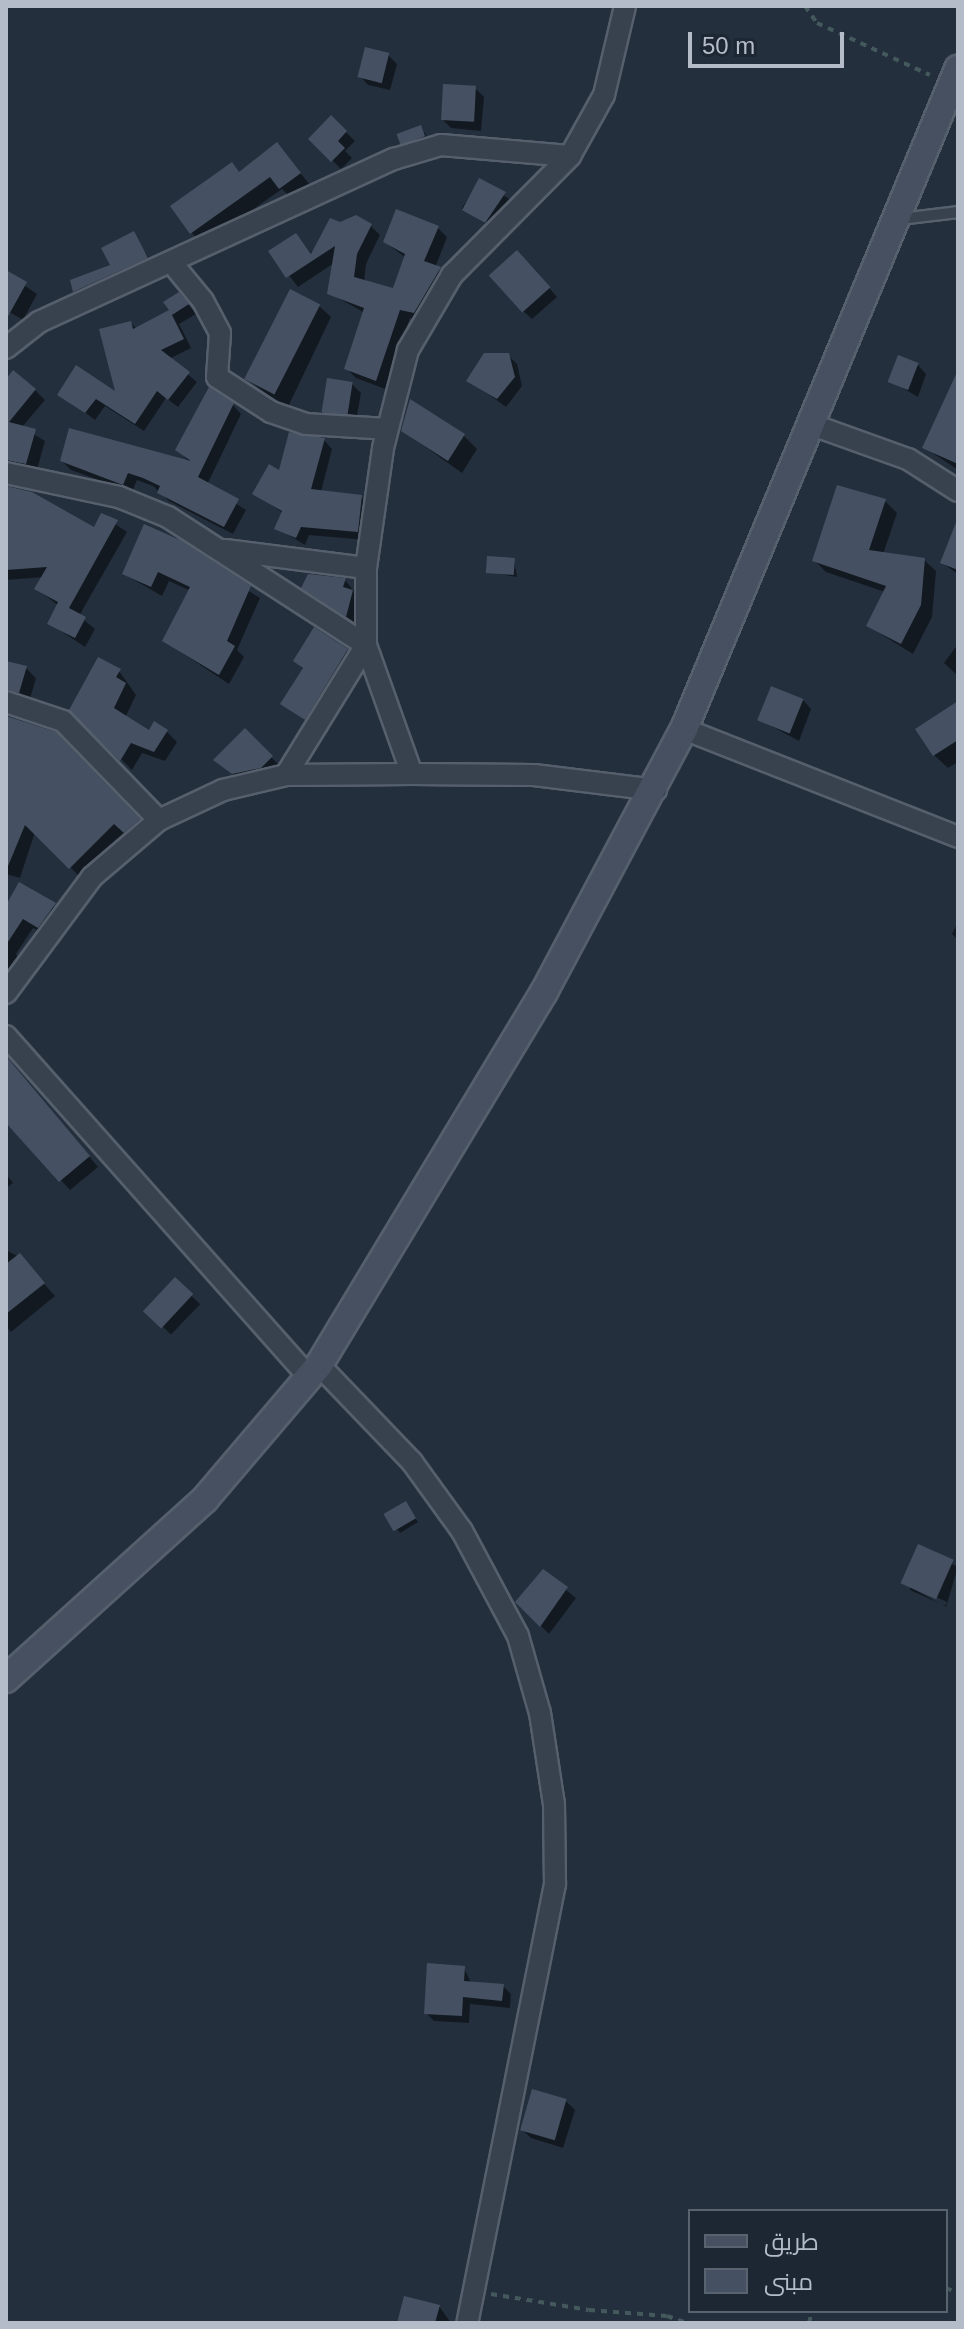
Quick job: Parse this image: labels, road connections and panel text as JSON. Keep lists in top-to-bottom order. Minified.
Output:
{"legend":["طريق","مبنى"],"scale_bar":"50 m"}
